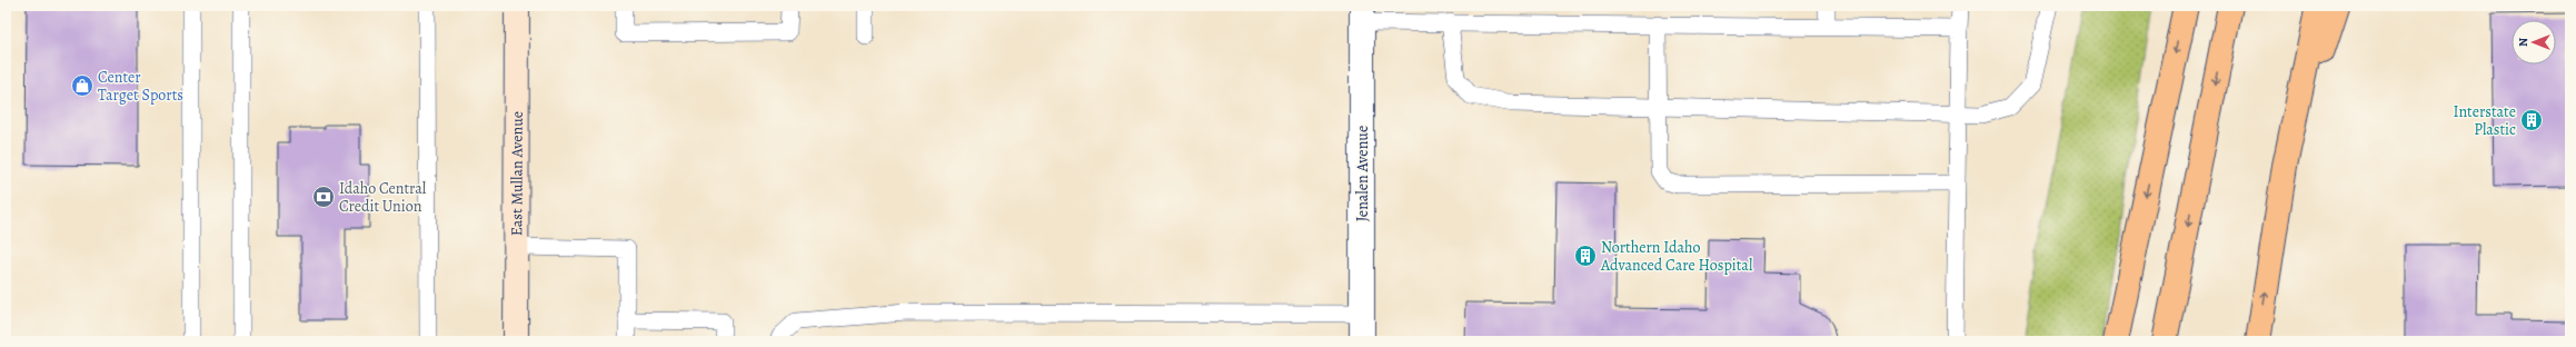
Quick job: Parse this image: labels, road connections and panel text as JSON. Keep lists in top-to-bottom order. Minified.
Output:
{"streets":{"main road":["East Mullan Avenue"],"street":["Jenalen Avenue"]},"places":{"shop":["Center Target Sports"],"building":["Interstate Plastic","Northern Idaho Advanced Care Hospital"],"bank":["Idaho Central Credit Union"]},"north":"left"}
